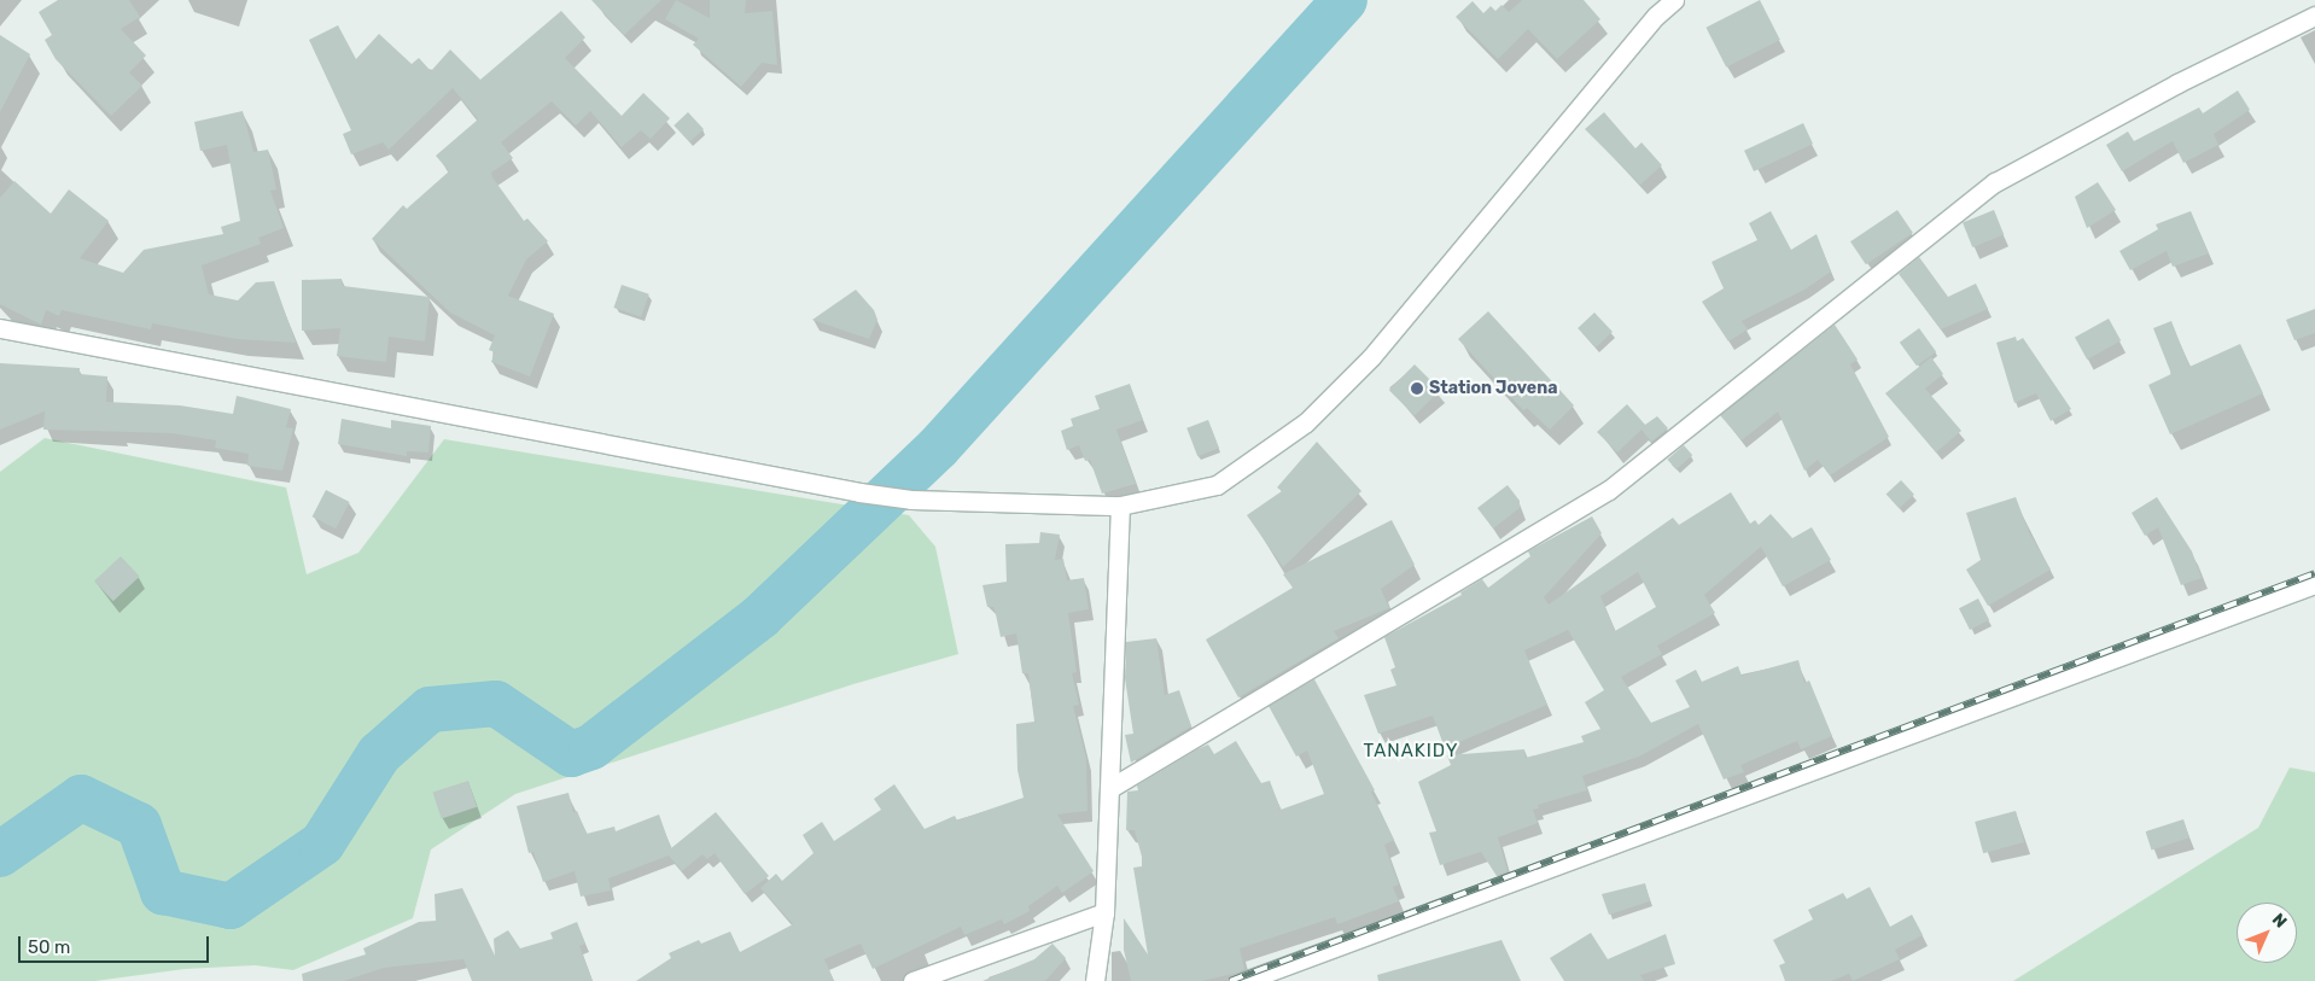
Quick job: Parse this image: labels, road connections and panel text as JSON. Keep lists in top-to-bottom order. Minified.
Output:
{"districts":["TANAKIDY"],"places":["Station Jovena"],"scale_bar":"50 m","north":"top right"}
